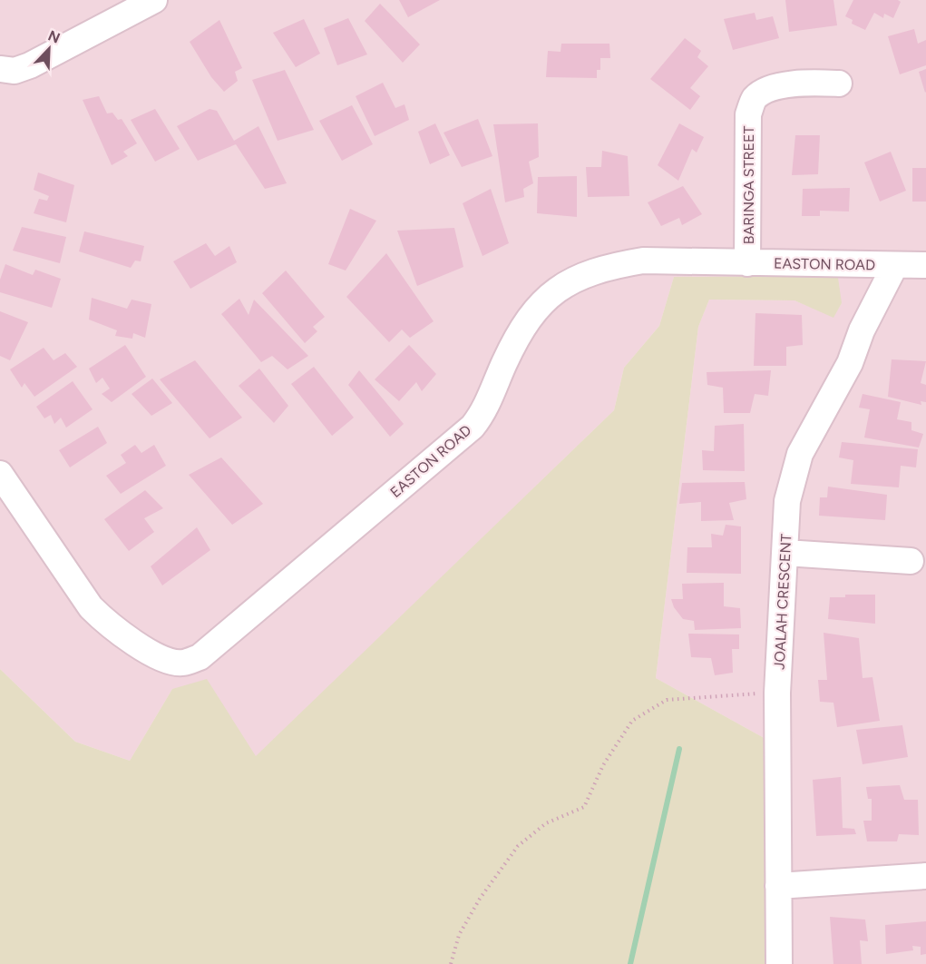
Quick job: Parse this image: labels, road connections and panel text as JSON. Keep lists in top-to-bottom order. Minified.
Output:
{"streets":{"street":["BARINGA STREET","EASTON ROAD","JOALAH CRESCENT"]},"crossings":[["BARINGA STREET","EASTON ROAD"],["EASTON ROAD","JOALAH CRESCENT"]],"north":"top right"}
